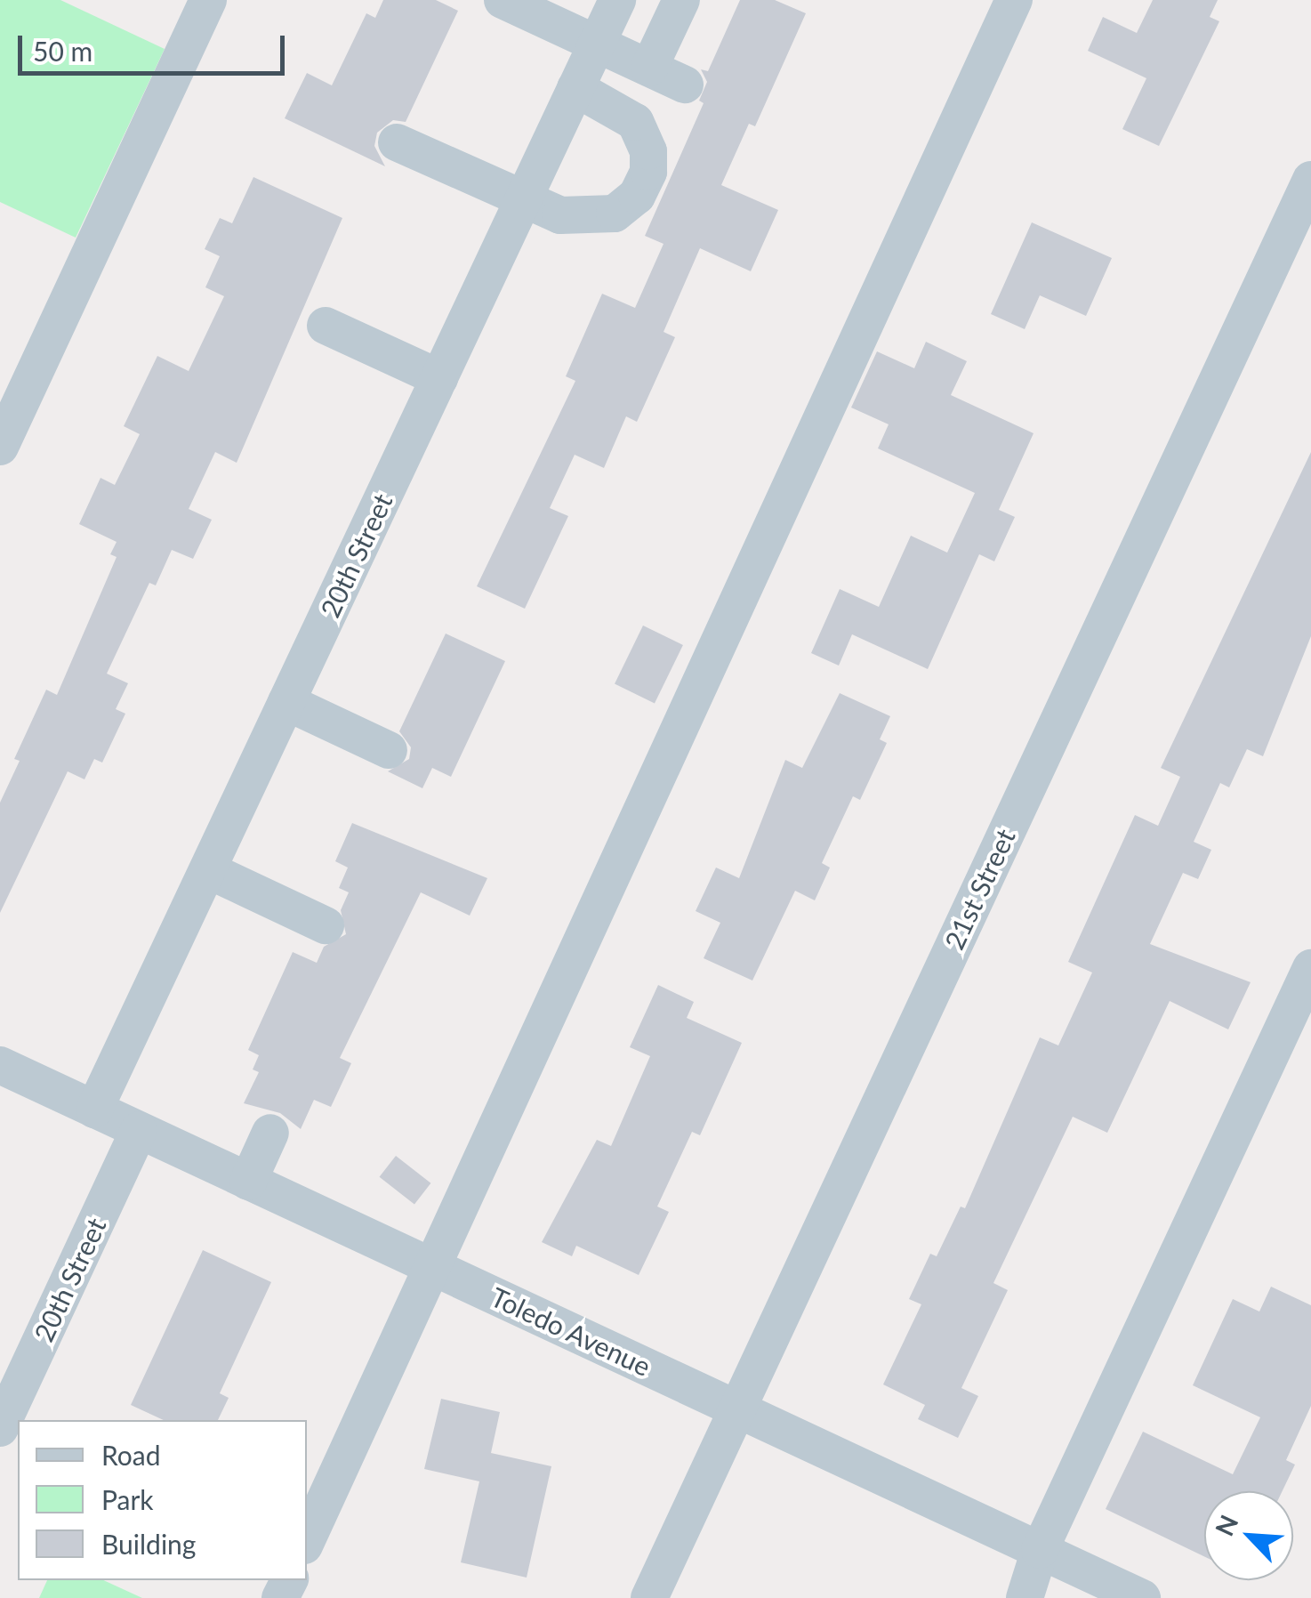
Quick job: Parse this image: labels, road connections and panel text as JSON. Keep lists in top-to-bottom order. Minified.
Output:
{"streets":{"street":["20th Street","21st Street","Toledo Avenue"]},"crossings":[["20th Street","Toledo Avenue"],["21st Street","Toledo Avenue"]],"legend":["Road","Park","Building"],"scale_bar":"50 m","north":"top left"}
